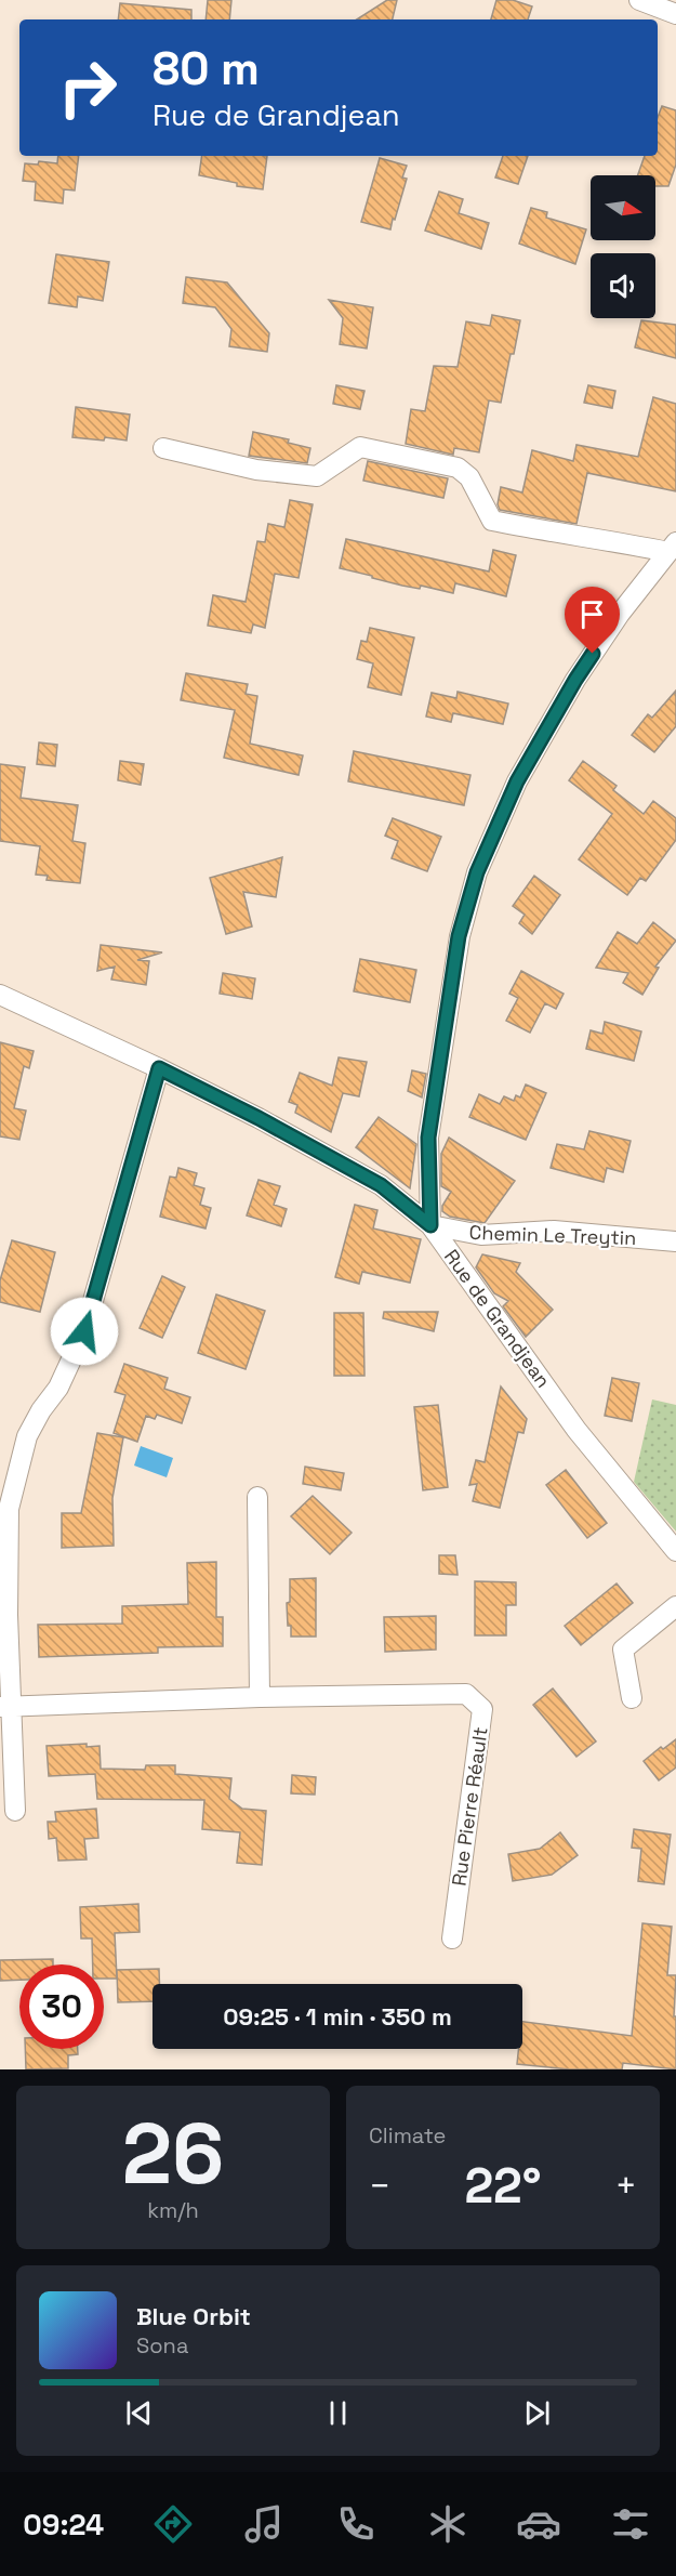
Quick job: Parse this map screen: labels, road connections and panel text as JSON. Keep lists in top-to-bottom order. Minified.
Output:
{"streets":{"street":["Chemin Le Treytin","Rue de Grandjean","Rue Pierre Réault"]},"crossings":[["Chemin Le Treytin","Rue de Grandjean"]],"north":"right","page":{"turn":["80 m","Rue de Grandjean"],"limit":"30","trip":"09:25 · 1 min · 350 m","tile":[["26","km/h"],"Climate"],"heat":["−","22°","+"],"song":["Blue Orbit","Sona"],"tabs":"09:24"}}
